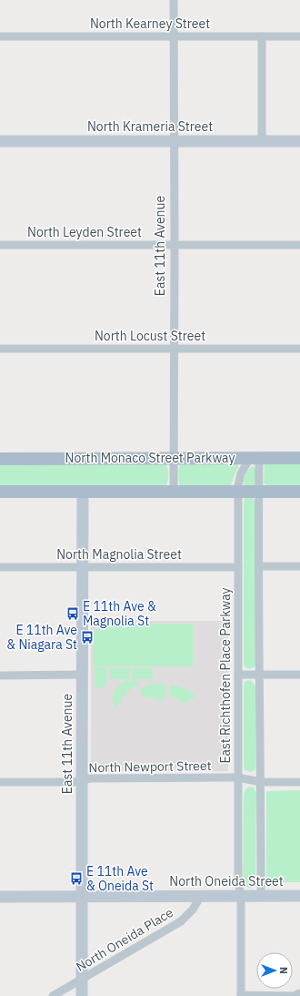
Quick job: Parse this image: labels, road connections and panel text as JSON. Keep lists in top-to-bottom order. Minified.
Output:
{"streets":{"main road":["North Monaco Street Parkway"],"street":["North Kearney Street","North Krameria Street","North Leyden Street","East 11th Avenue","North Locust Street","North Magnolia Street","East Richthofen Place Parkway","North Newport Street","North Oneida Street","North Oneida Place"]},"crossings":[["North Kearney Street","East 11th Avenue"],["North Krameria Street","East 11th Avenue"],["North Leyden Street","East 11th Avenue"],["East 11th Avenue","North Locust Street"],["East 11th Avenue","North Monaco Street Parkway"],["East 11th Avenue","North Magnolia Street"],["East 11th Avenue","North Newport Street"],["East 11th Avenue","North Oneida Street"],["East 11th Avenue","North Oneida Place"],["North Monaco Street Parkway","East Richthofen Place Parkway"],["North Magnolia Street","East Richthofen Place Parkway"],["East Richthofen Place Parkway","North Newport Street"],["East Richthofen Place Parkway","North Oneida Street"],["North Oneida Street","North Oneida Place"]],"places":{"bus stop":["E 11th Ave & Magnolia St","E 11th Ave & Niagara St","E 11th Ave & Oneida St"]},"north":"right"}
